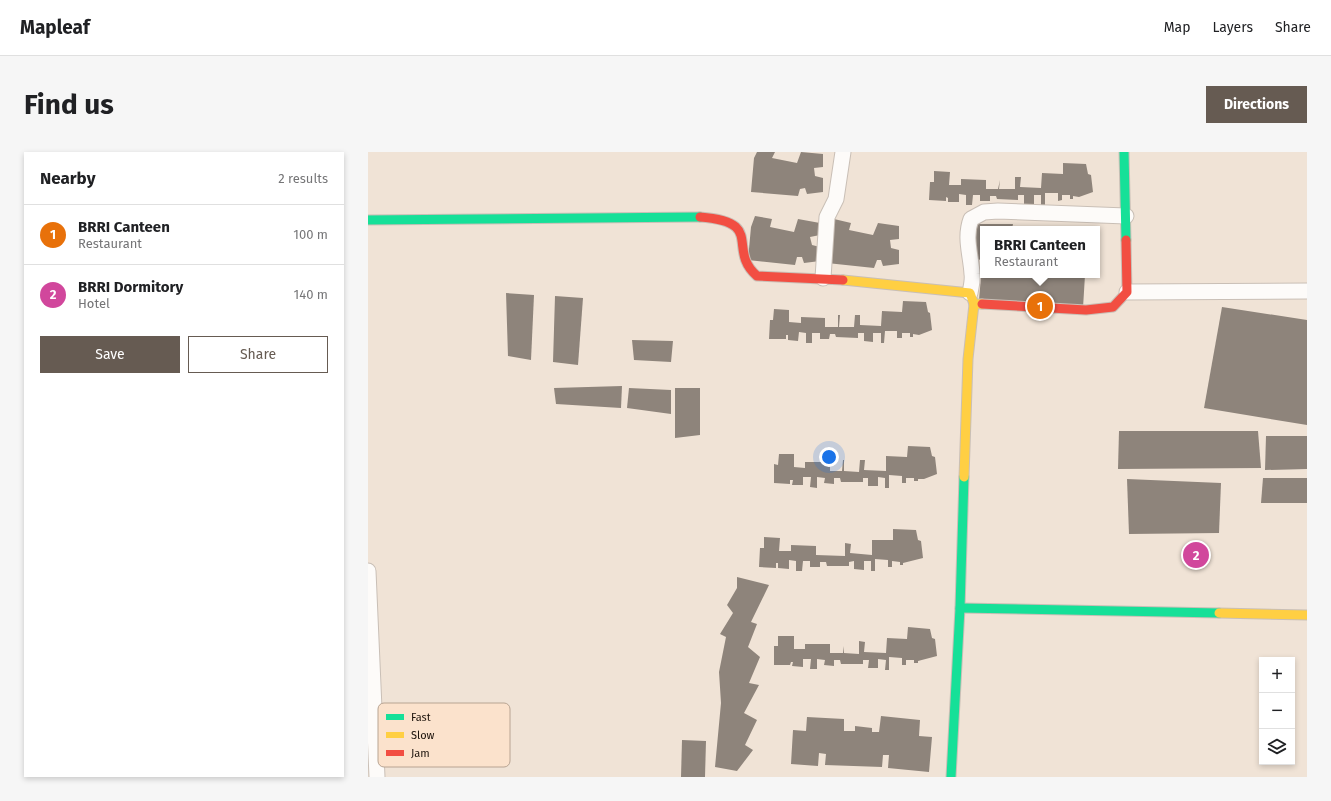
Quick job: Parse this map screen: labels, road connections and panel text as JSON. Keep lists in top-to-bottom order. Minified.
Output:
{"legend":["Fast","Slow","Jam"],"page":{"header":"Mapleaf","nav":["Map","Layers","Share"],"buttons":["Directions",["Save","Share"]],"title":"Find us","heading":["Nearby","2 results"],"list":[{"mark":"1","name":"BRRI Canteen","note":"Restaurant","value":"100 m"},{"mark":"2","name":"BRRI Dormitory","note":"Hotel","value":"140 m"}],"popup":["BRRI Canteen","Restaurant"],"pins":["1","2"],"map_buttons":["+","−"]}}
